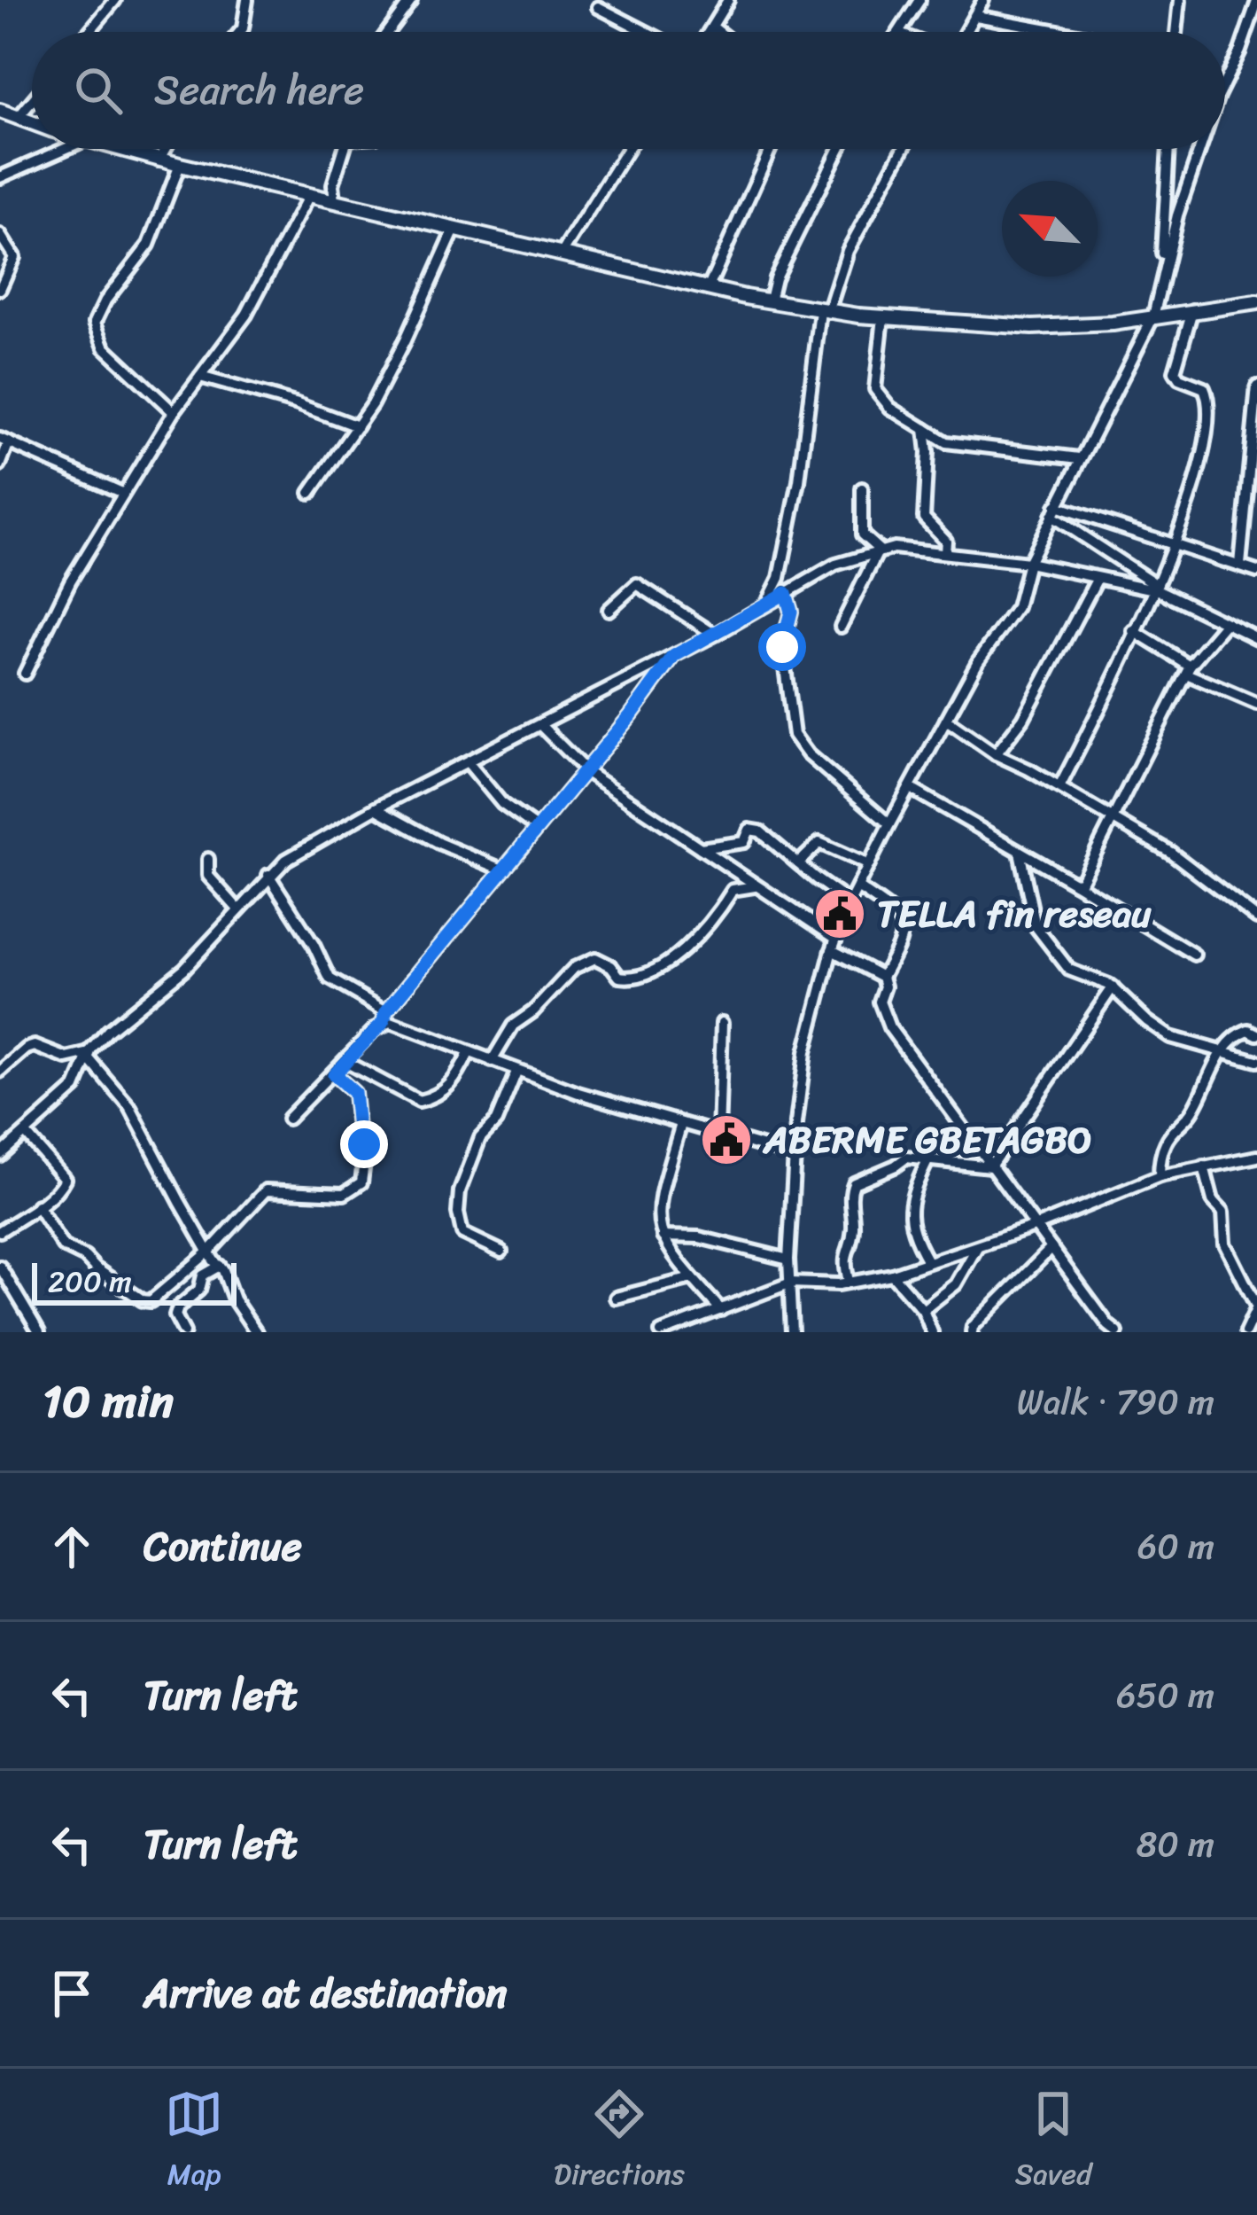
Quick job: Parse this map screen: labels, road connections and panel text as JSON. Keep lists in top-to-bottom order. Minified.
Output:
{"places":{"public building":["TELLA fin reseau","ABERME GBETAGBO"]},"scale_bar":"200 m","north":"top left","page":{"search":"Search here","scale":"200 m","heading":["10 min","Walk · 790 m"],"list":[["Continue","60 m"],["Turn left","650 m"],["Turn left","80 m"],"Arrive at destination"],"nav":["Map","Directions","Saved"]}}
